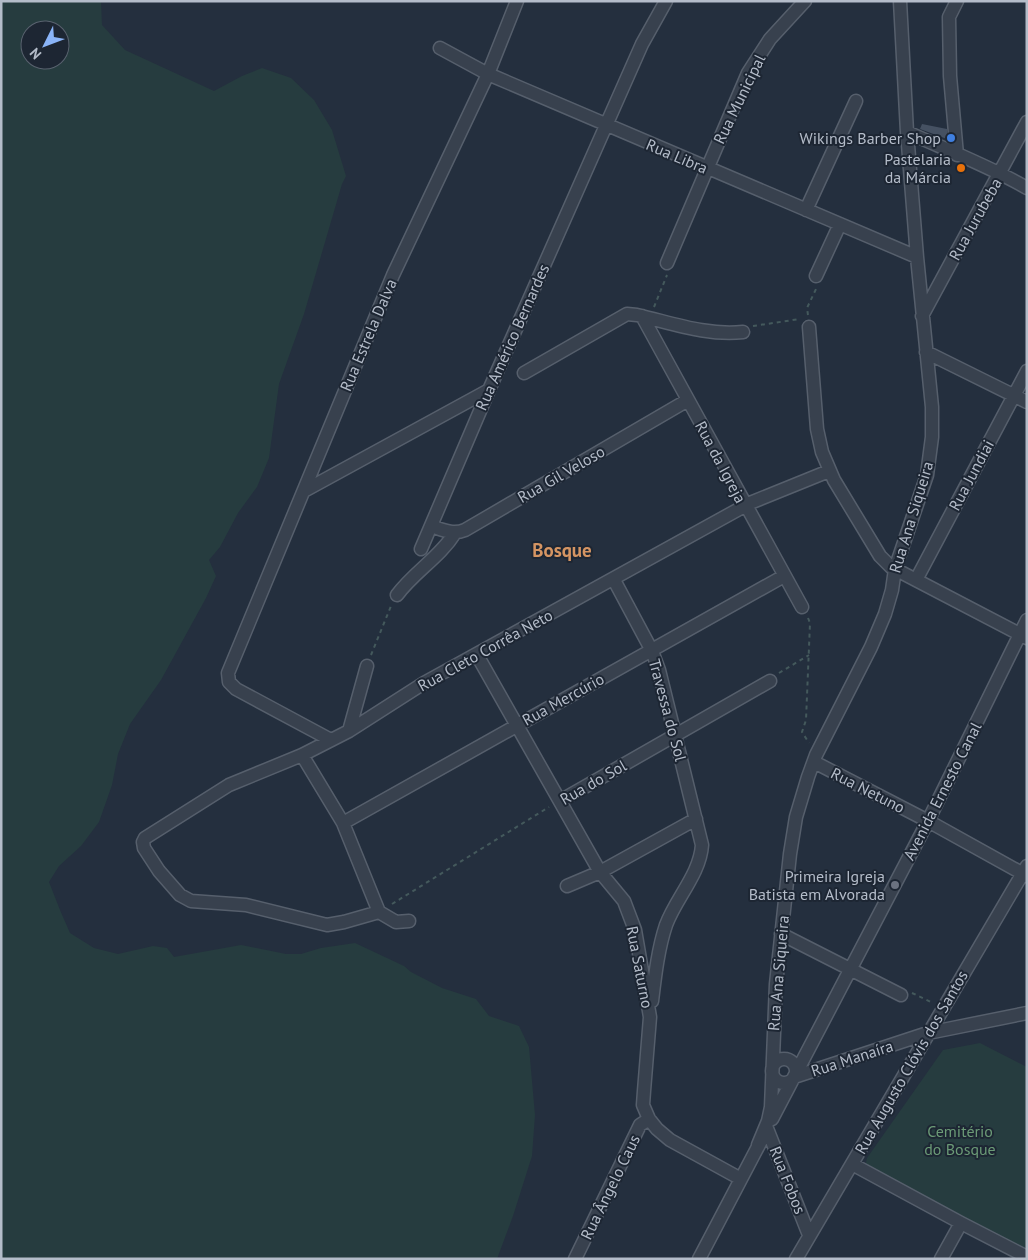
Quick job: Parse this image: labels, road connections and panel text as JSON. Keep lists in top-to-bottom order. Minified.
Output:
{"streets":{"street":["Rua Municipal","Rua Libra","Rua Jurubeba","Rua Estrela Dalva","Rua Américo Bernardes","Rua da Igreja","Rua Gil Veloso","Rua Jundiai","Rua Ana Siqueira","Rua Cleto Corrêa Neto","Rua Mercúrio","Travessa do Sol","Rua do Sol","Rua Netuno","Avenida Ernesto Canal","Rua Saturno","Rua Manaíra","Rua Augusto Clóvis dos Santos","Rua Fobos","Rua Ângelo Caus"]},"crossings":[["Rua Municipal","Rua Libra"],["Rua Libra","Rua Estrela Dalva"],["Rua Libra","Rua Américo Bernardes"],["Rua Libra","Rua Ana Siqueira"],["Rua Jurubeba","Rua Ana Siqueira"],["Rua Estrela Dalva","Rua Cleto Corrêa Neto"],["Rua da Igreja","Rua Gil Veloso"],["Rua da Igreja","Rua Cleto Corrêa Neto"],["Rua da Igreja","Rua Mercúrio"],["Rua Ana Siqueira","Rua Netuno"],["Rua Ana Siqueira","Avenida Ernesto Canal"],["Rua Ana Siqueira","Rua Manaíra"],["Rua Cleto Corrêa Neto","Travessa do Sol"],["Rua Cleto Corrêa Neto","Rua do Sol"],["Rua Cleto Corrêa Neto","Rua Saturno"],["Rua Mercúrio","Travessa do Sol"],["Rua Mercúrio","Rua Saturno"],["Travessa do Sol","Rua do Sol"],["Travessa do Sol","Rua Saturno"],["Rua do Sol","Rua Saturno"],["Rua Netuno","Avenida Ernesto Canal"],["Rua Netuno","Rua Augusto Clóvis dos Santos"],["Avenida Ernesto Canal","Rua Manaíra"],["Avenida Ernesto Canal","Rua Fobos"],["Rua Saturno","Rua Ângelo Caus"],["Rua Manaíra","Rua Augusto Clóvis dos Santos"],["Rua Augusto Clóvis dos Santos","Rua Fobos"]],"districts":["Bosque"],"parks":["Cemitério do Bosque"],"places":["Wikings Barber Shop","Pastelaria da Márcia","Primeira Igreja Batista em Alvorada"],"north":"bottom left"}
